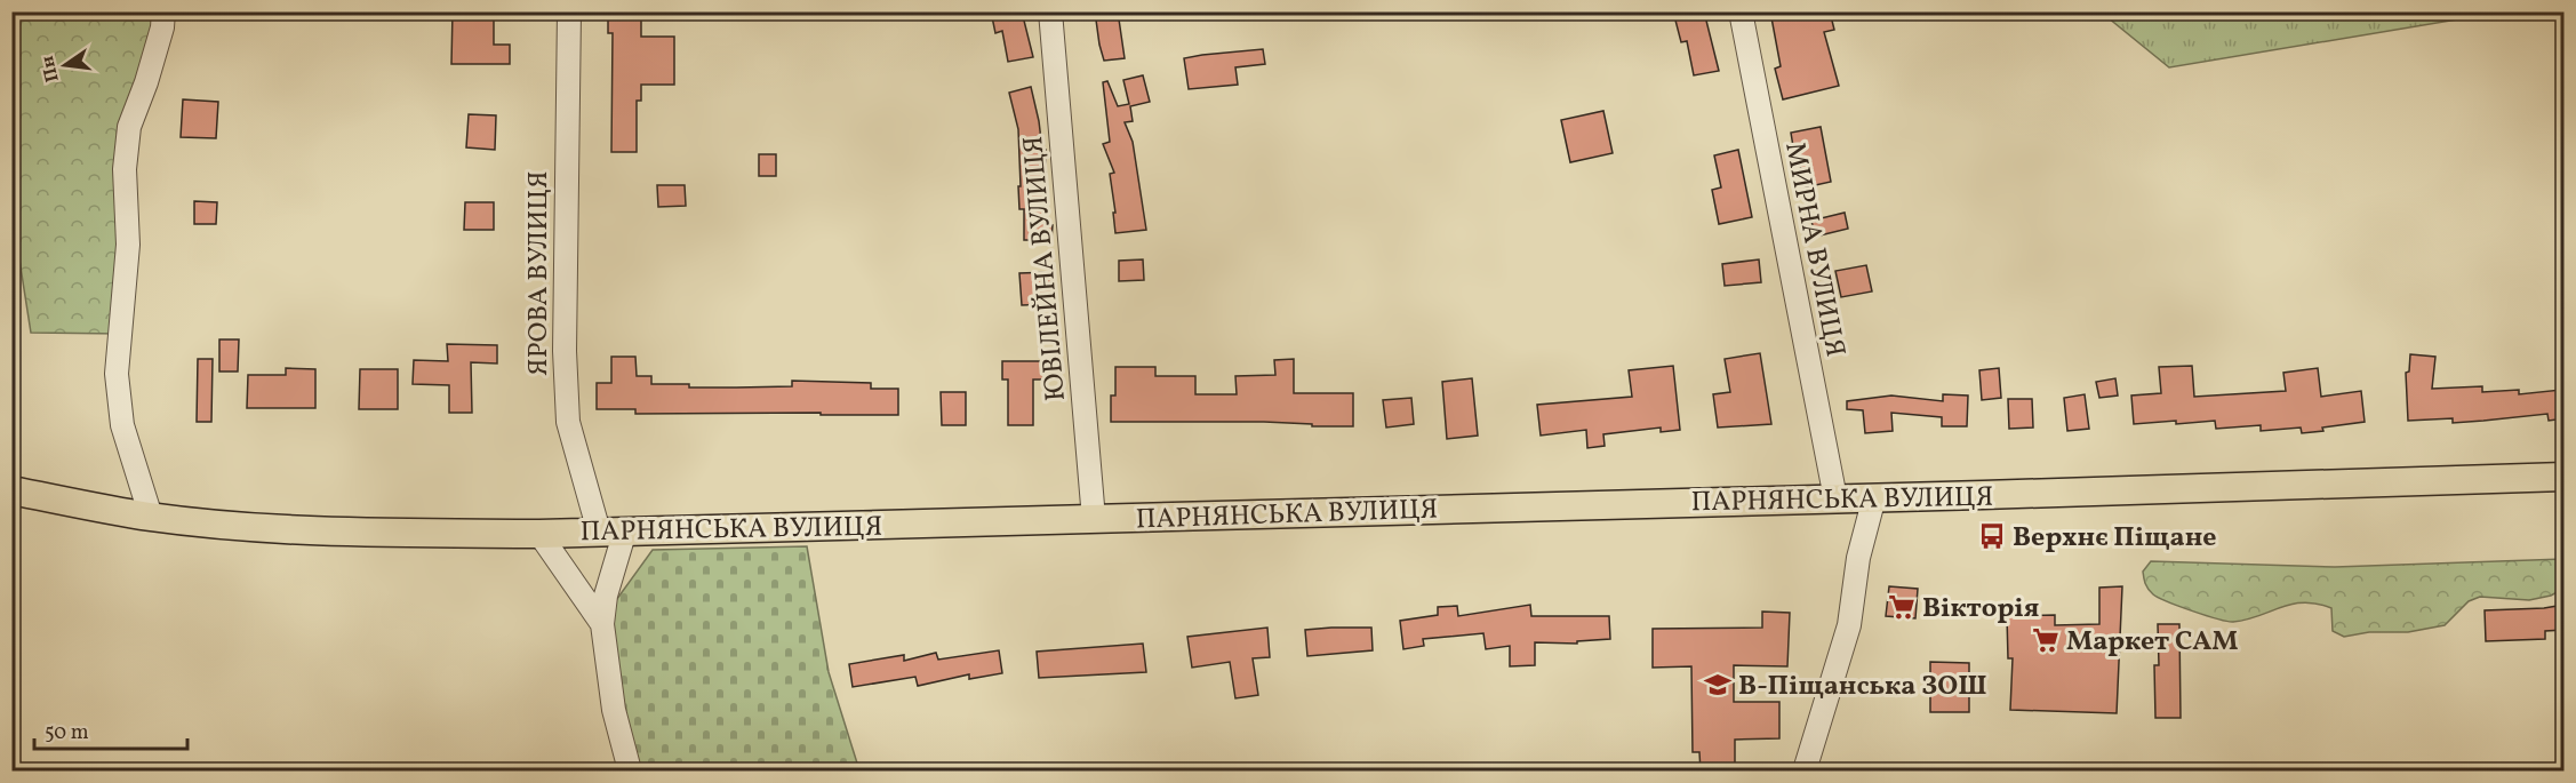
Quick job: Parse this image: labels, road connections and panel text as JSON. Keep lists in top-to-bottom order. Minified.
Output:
{"streets":{"main road":["ПАРНЯНСЬКА ВУЛИЦЯ"],"street":["МИРНА ВУЛИЦЯ","ЮВІЛЕЙНА ВУЛИЦЯ","ЯРОВА ВУЛИЦЯ"]},"crossings":[["МИРНА ВУЛИЦЯ","ПАРНЯНСЬКА ВУЛИЦЯ"],["ЮВІЛЕЙНА ВУЛИЦЯ","ПАРНЯНСЬКА ВУЛИЦЯ"],["ЯРОВА ВУЛИЦЯ","ПАРНЯНСЬКА ВУЛИЦЯ"]],"places":{"bus stop":["Верхнє Піщане"],"supermarket":["Вікторія","Маркет САМ"],"school or university":["В-Піщанська ЗОШ"]},"scale_bar":"50 m","north":"left"}
